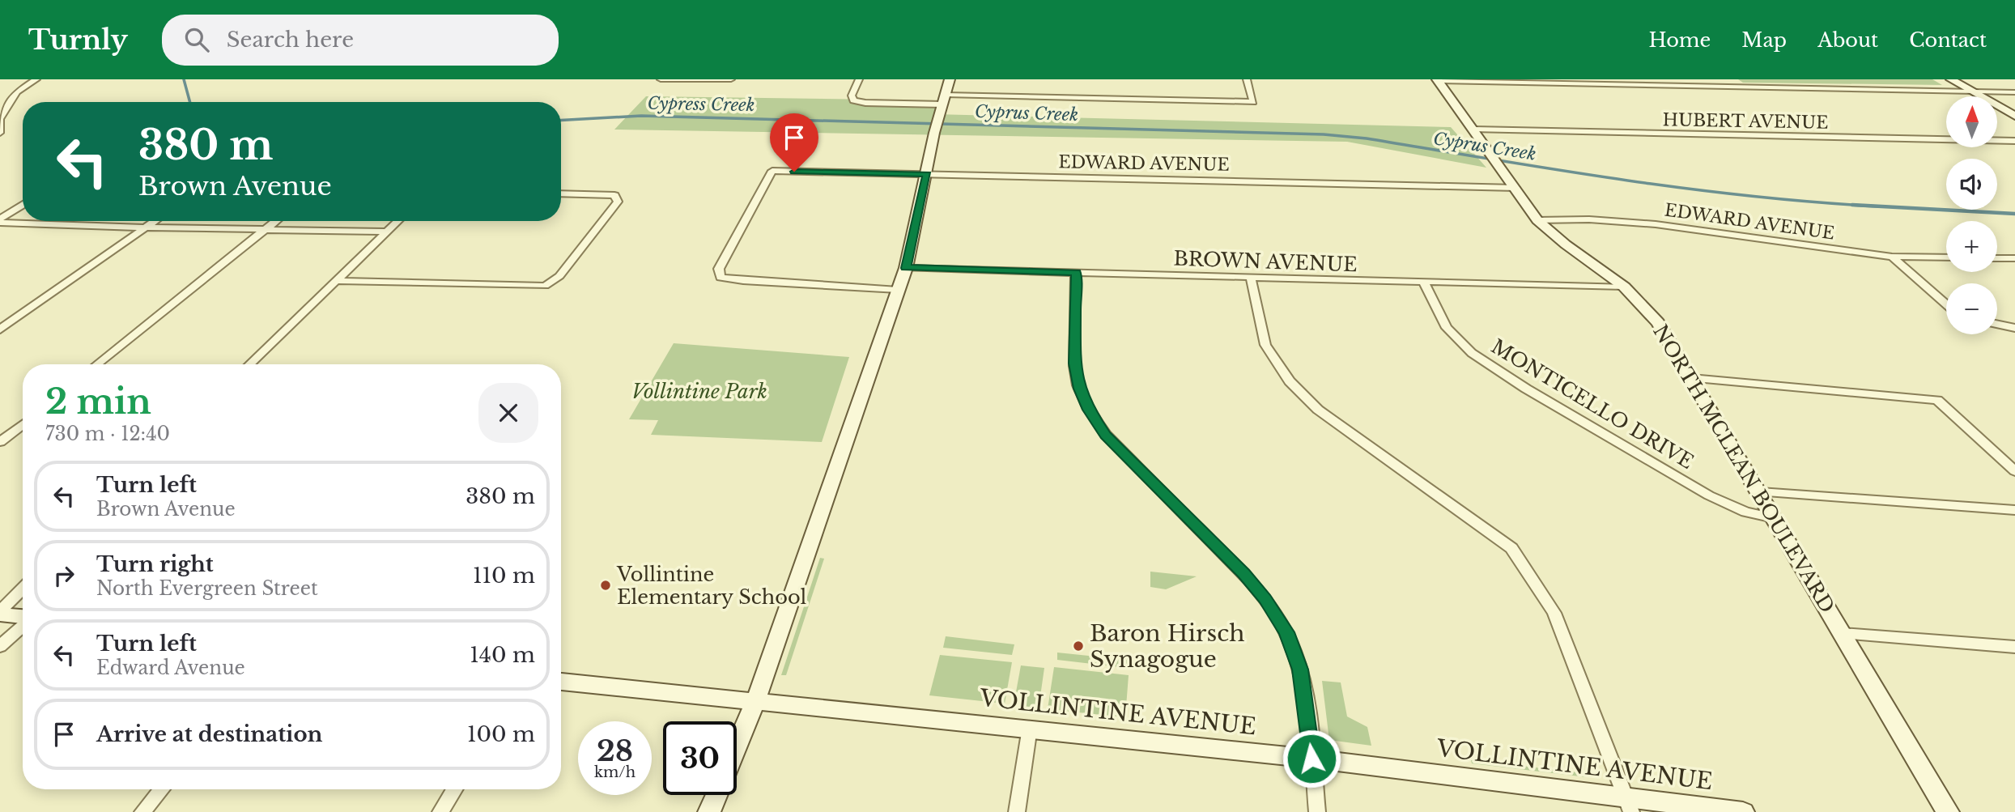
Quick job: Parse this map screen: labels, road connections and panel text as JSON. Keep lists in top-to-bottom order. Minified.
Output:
{"streets":{"street":["HUBERT AVENUE","EDWARD AVENUE","BROWN AVENUE","MONTICELLO DRIVE","NORTH MCLEAN BOULEVARD","VOLLINTINE AVENUE"]},"crossings":[["HUBERT AVENUE","NORTH MCLEAN BOULEVARD"],["EDWARD AVENUE","NORTH MCLEAN BOULEVARD"],["BROWN AVENUE","MONTICELLO DRIVE"],["BROWN AVENUE","NORTH MCLEAN BOULEVARD"],["MONTICELLO DRIVE","NORTH MCLEAN BOULEVARD"]],"water":["Cypress Creek","Cyprus Creek"],"parks":["Vollintine Park"],"places":["Vollintine Elementary School","Baron Hirsch Synagogue"],"north":"top","page":{"header":"Turnly","search":"Search here","nav":["Home","Map","About","Contact"],"map_buttons":["+","−"],"turn":["380 m","Brown Avenue"],"heading":["2 min","730 m · 12:40"],"list":[{"name":"Turn left","note":"Brown Avenue","value":"380 m"},{"name":"Turn right","note":"North Evergreen Street","value":"110 m"},{"name":"Turn left","note":"Edward Avenue","value":"140 m"},{"name":"Arrive at destination","value":"100 m"}],"speed":"28 km/h","limit":"30"}}
